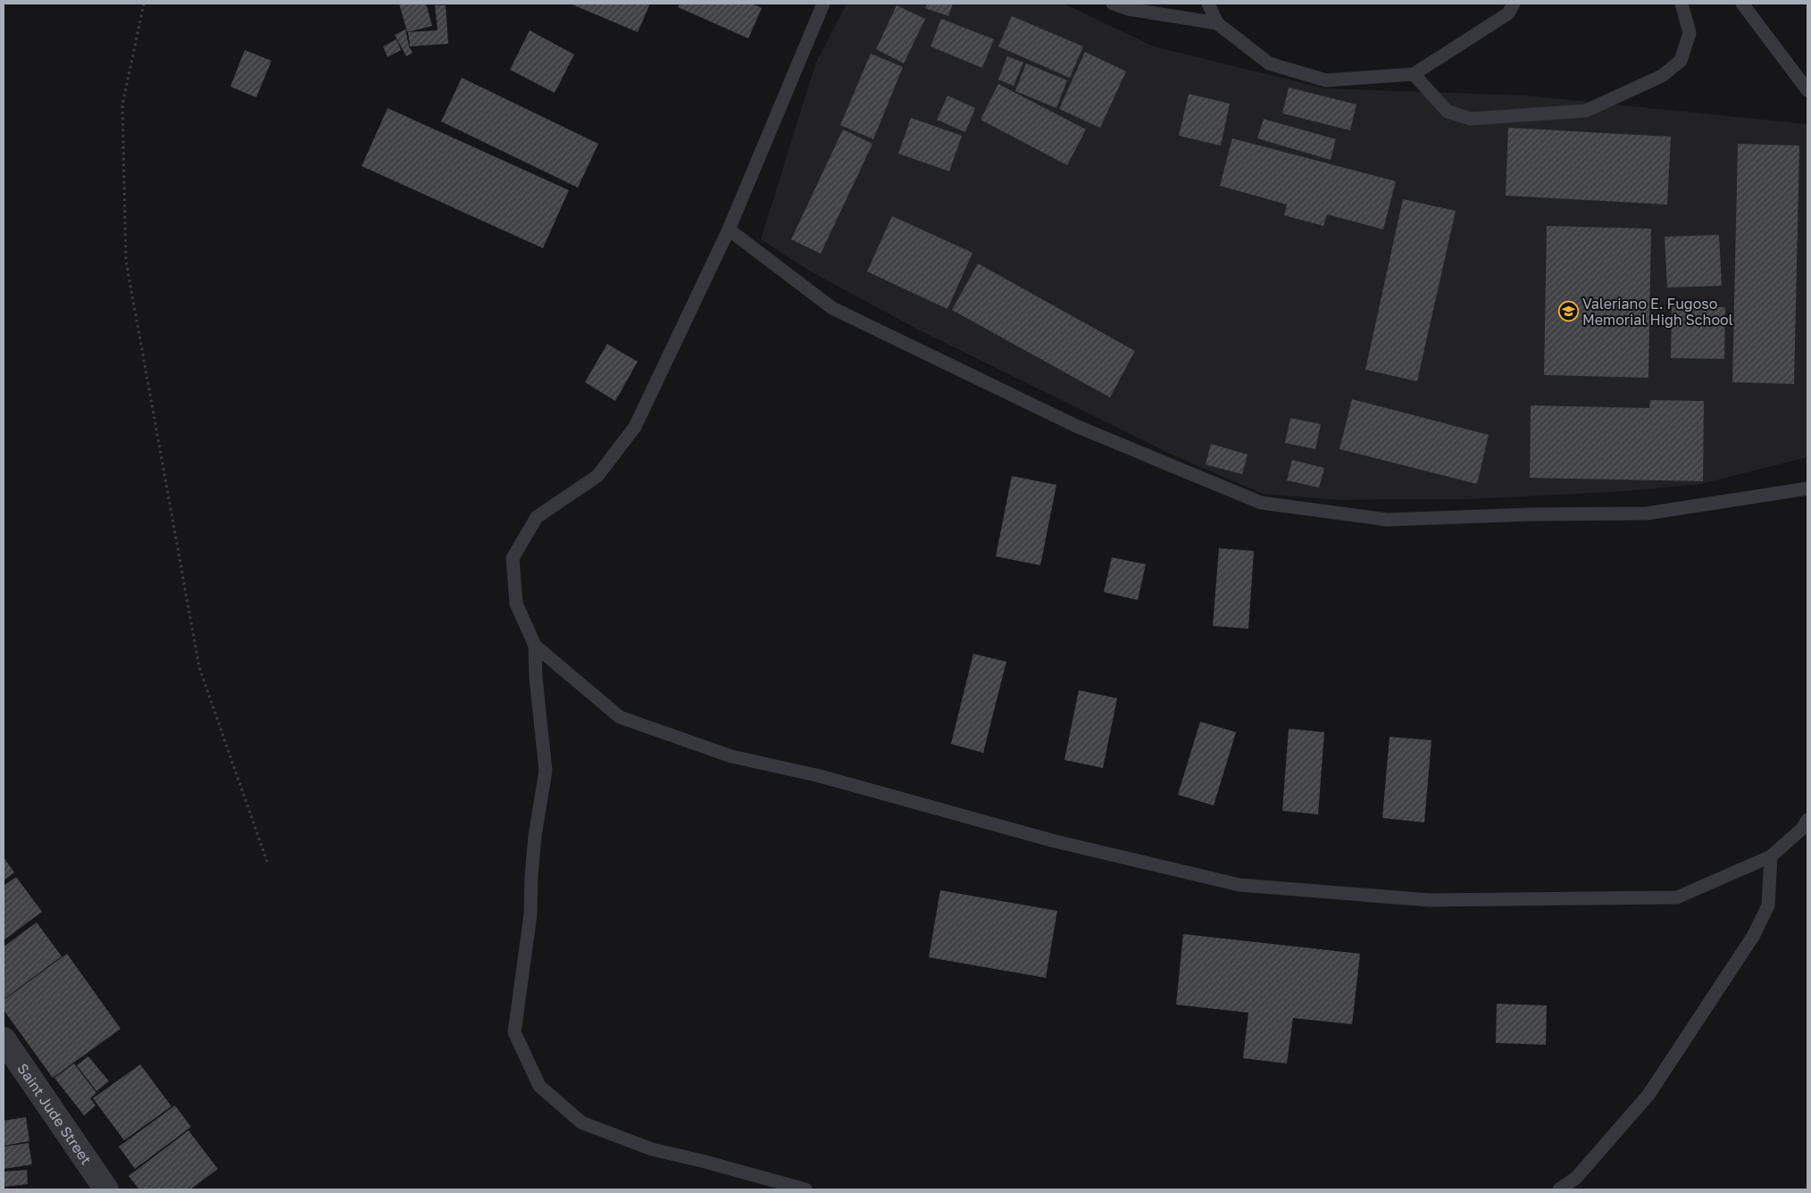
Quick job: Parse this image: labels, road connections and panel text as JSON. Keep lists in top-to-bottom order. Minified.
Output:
{"streets":{"street":["Saint Jude Street"]},"places":{"school or university":["Valeriano E. Fugoso Memorial High School"]}}
